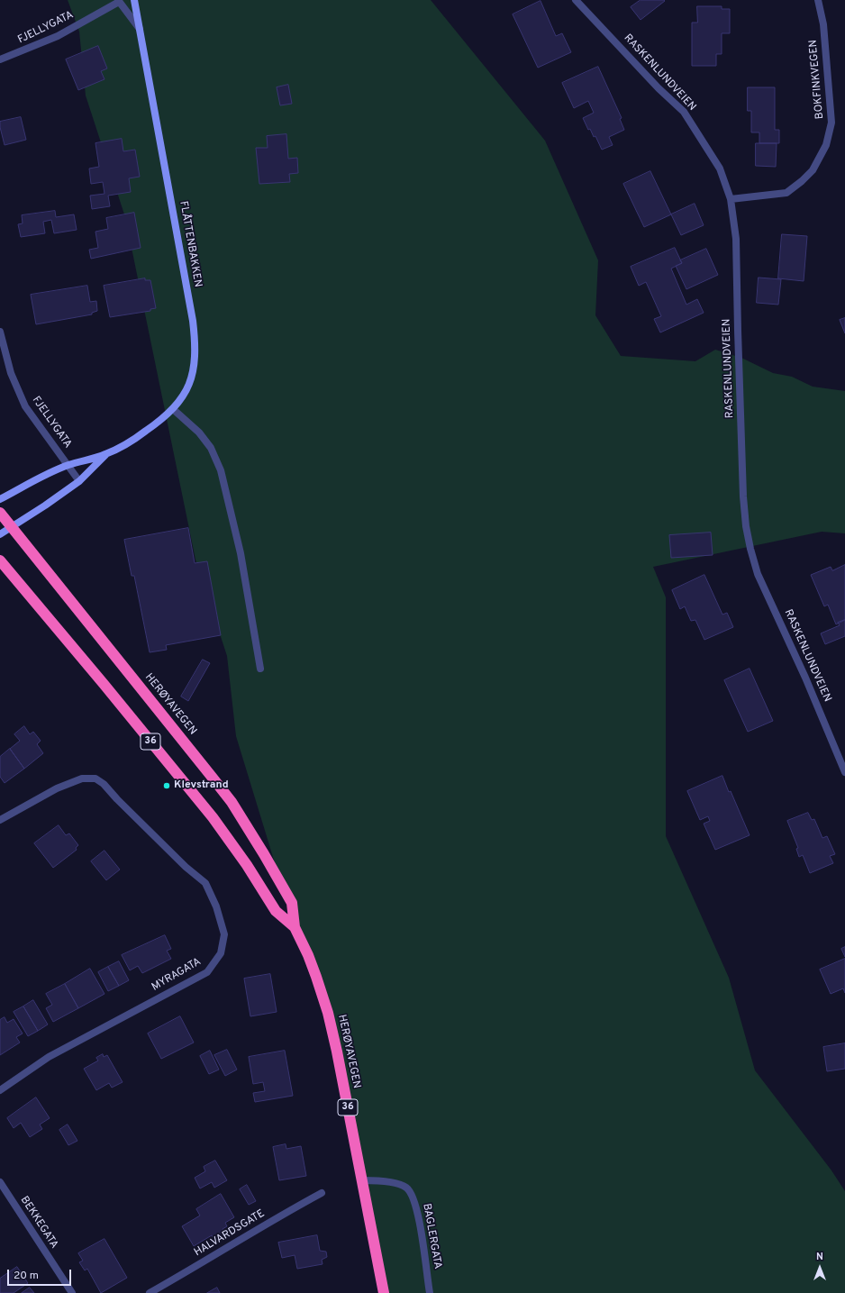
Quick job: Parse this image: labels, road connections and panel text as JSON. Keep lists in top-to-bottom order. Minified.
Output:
{"streets":{"highway":["HERØYAVEGEN","36"],"main road":["FLÅTTENBAKKEN"],"street":["FJELLYGATA","RASKENLUNDVEIEN","BOKFINKVEGEN","MYRAGATA","BEKKEGATA","HALVARDSGATE","BAGLERGATA"]},"crossings":[["FJELLYGATA","FLÅTTENBAKKEN"],["RASKENLUNDVEIEN","BOKFINKVEGEN"],["FLÅTTENBAKKEN","HERØYAVEGEN"],["HERØYAVEGEN","BAGLERGATA"]],"places":["Klevstrand"],"scale_bar":"20 m","north":"top"}
